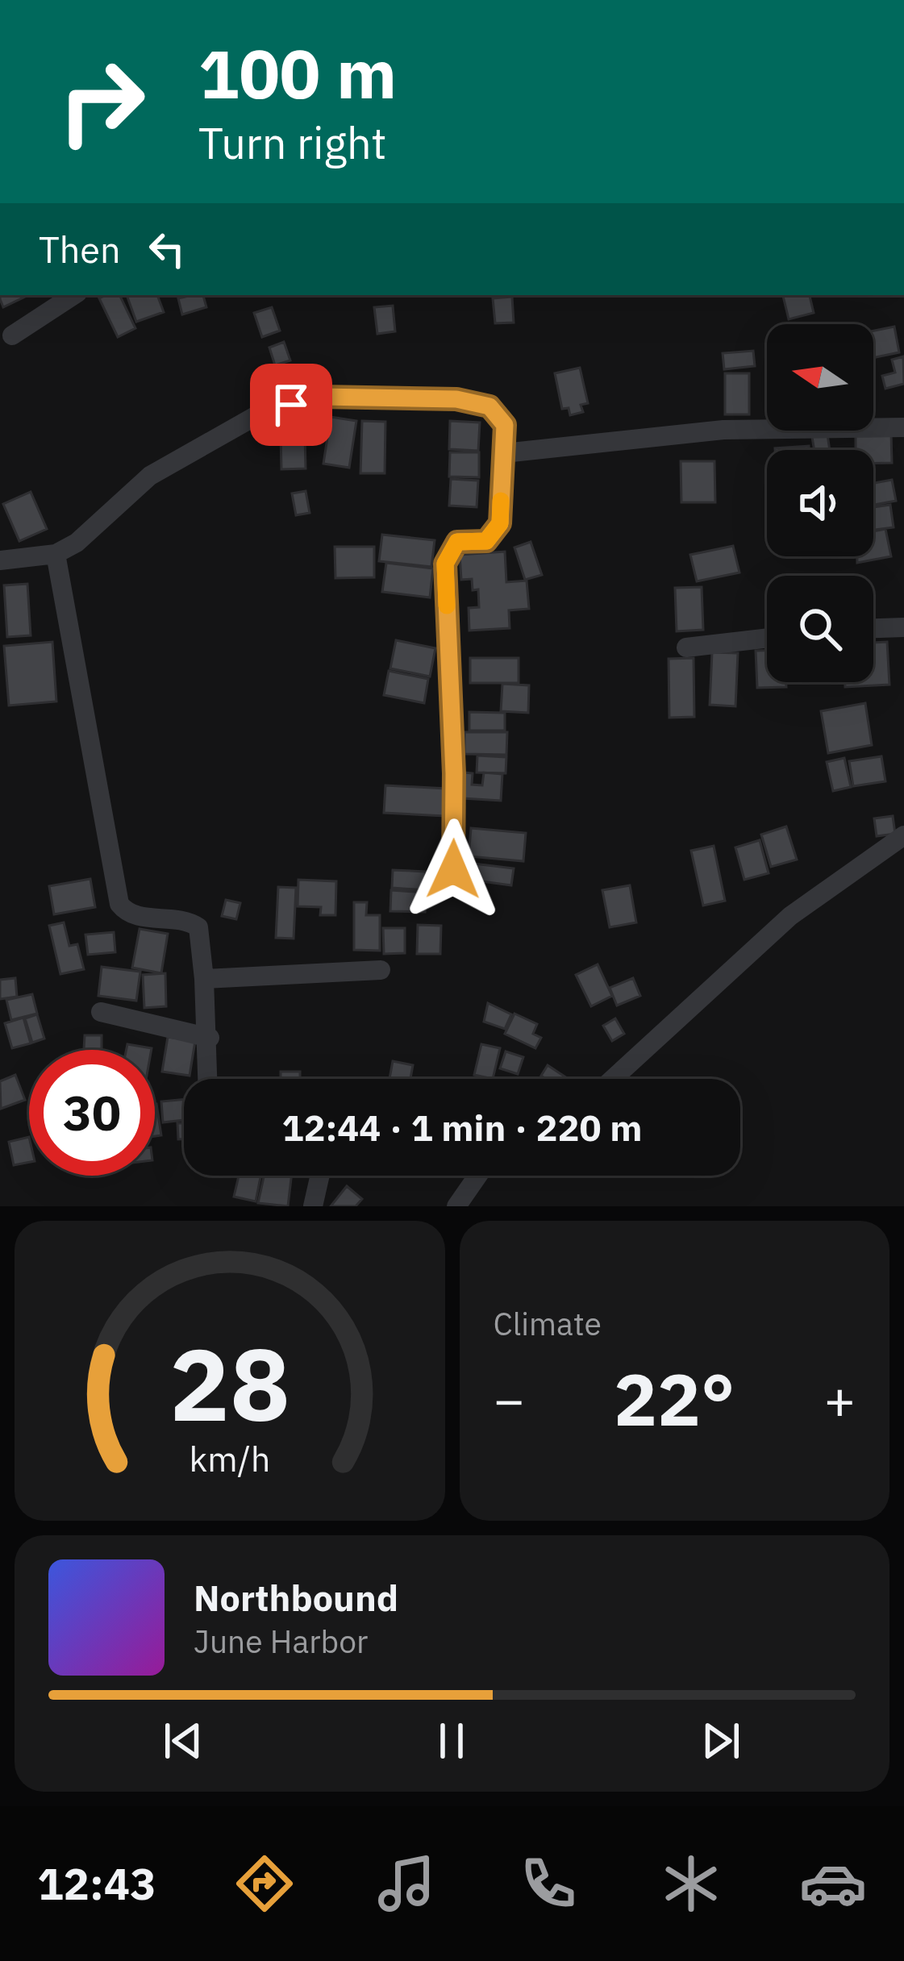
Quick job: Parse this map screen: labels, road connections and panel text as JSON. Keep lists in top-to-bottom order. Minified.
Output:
{"north":"left","page":{"turn":["100 m","Turn right"],"then":"Then","limit":"30","trip":"12:44 · 1 min · 220 m","tile":"Climate","heat":["−","22°","+"],"song":["Northbound","June Harbor"],"tabs":"12:43","gauge":["28","km/h"]}}
